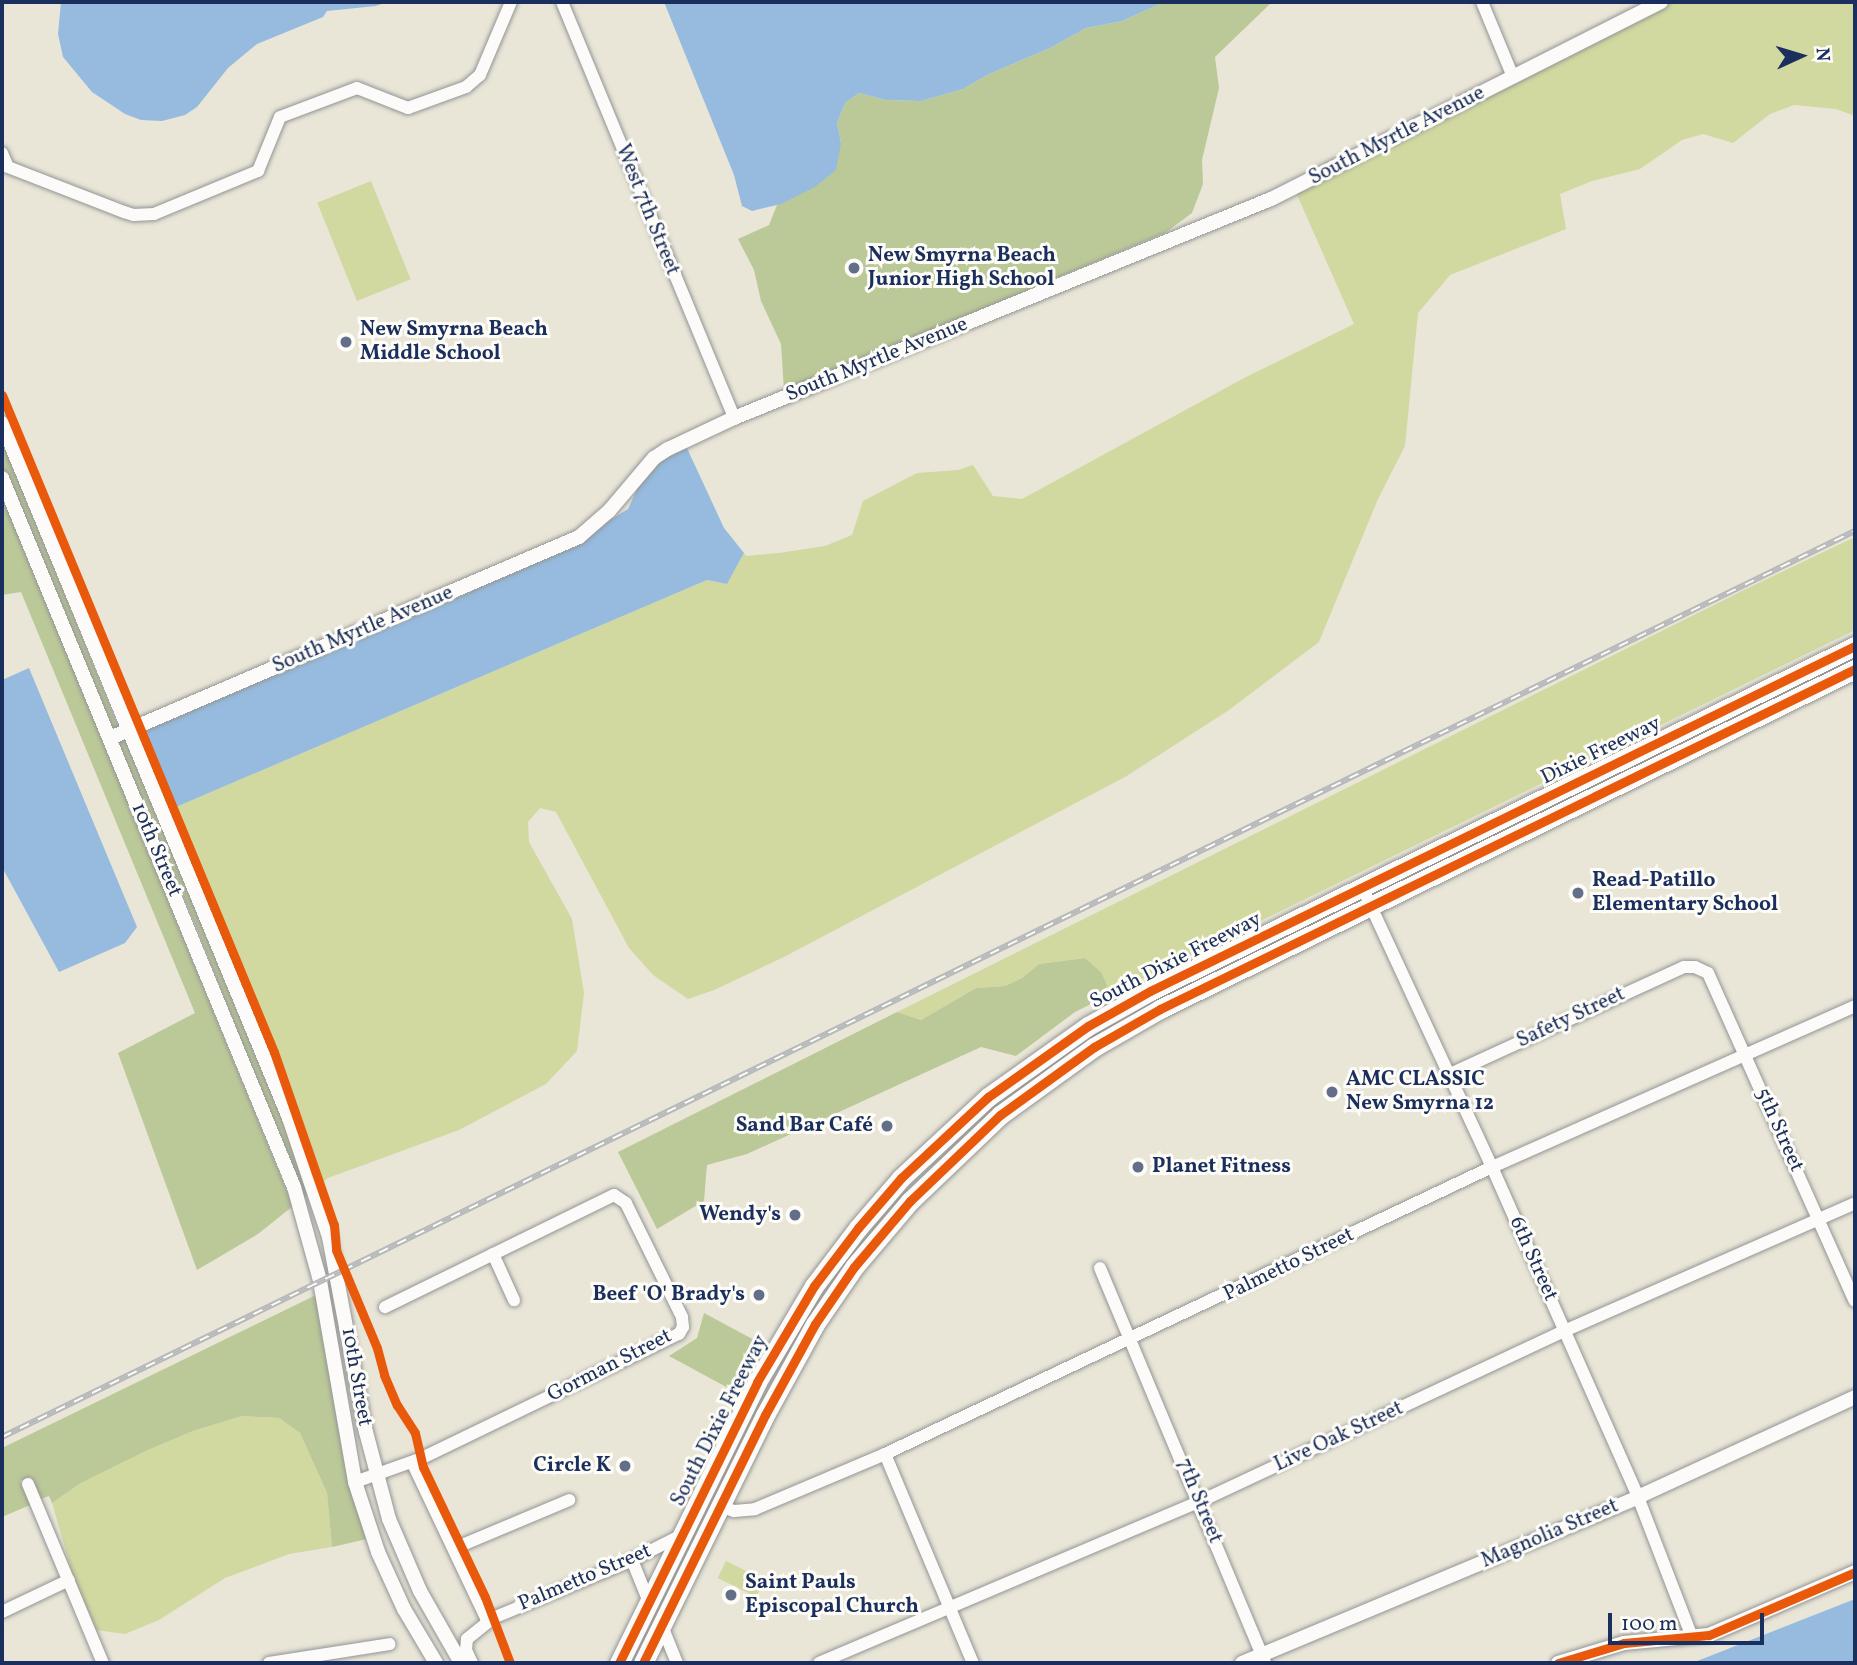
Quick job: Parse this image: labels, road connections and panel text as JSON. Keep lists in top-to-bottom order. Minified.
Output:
{"streets":{"main road":["Dixie Freeway","South Dixie Freeway"],"street":["South Myrtle Avenue","West 7th Street","10th Street","Safety Street","5th Street","6th Street","Palmetto Street","Gorman Street","Live Oak Street","7th Street","Magnolia Street"]},"crossings":[["South Myrtle Avenue","West 7th Street"],["South Myrtle Avenue","10th Street"],["Dixie Freeway","South Dixie Freeway"],["Dixie Freeway","6th Street"],["10th Street","Gorman Street"],["South Dixie Freeway","6th Street"],["South Dixie Freeway","Palmetto Street"],["Safety Street","5th Street"],["Safety Street","6th Street"],["5th Street","Palmetto Street"],["5th Street","Live Oak Street"],["6th Street","Palmetto Street"],["6th Street","Live Oak Street"],["6th Street","Magnolia Street"],["Palmetto Street","7th Street"],["Live Oak Street","7th Street"],["7th Street","Magnolia Street"]],"places":["New Smyrna Beach Junior High School","New Smyrna Beach Middle School","Read-Patillo Elementary School","AMC CLASSIC New Smyrna 12","Sand Bar Café","Planet Fitness","Wendy's","Beef 'O' Brady's","Circle K","Saint Pauls Episcopal Church"],"scale_bar":"100 m","north":"right"}
